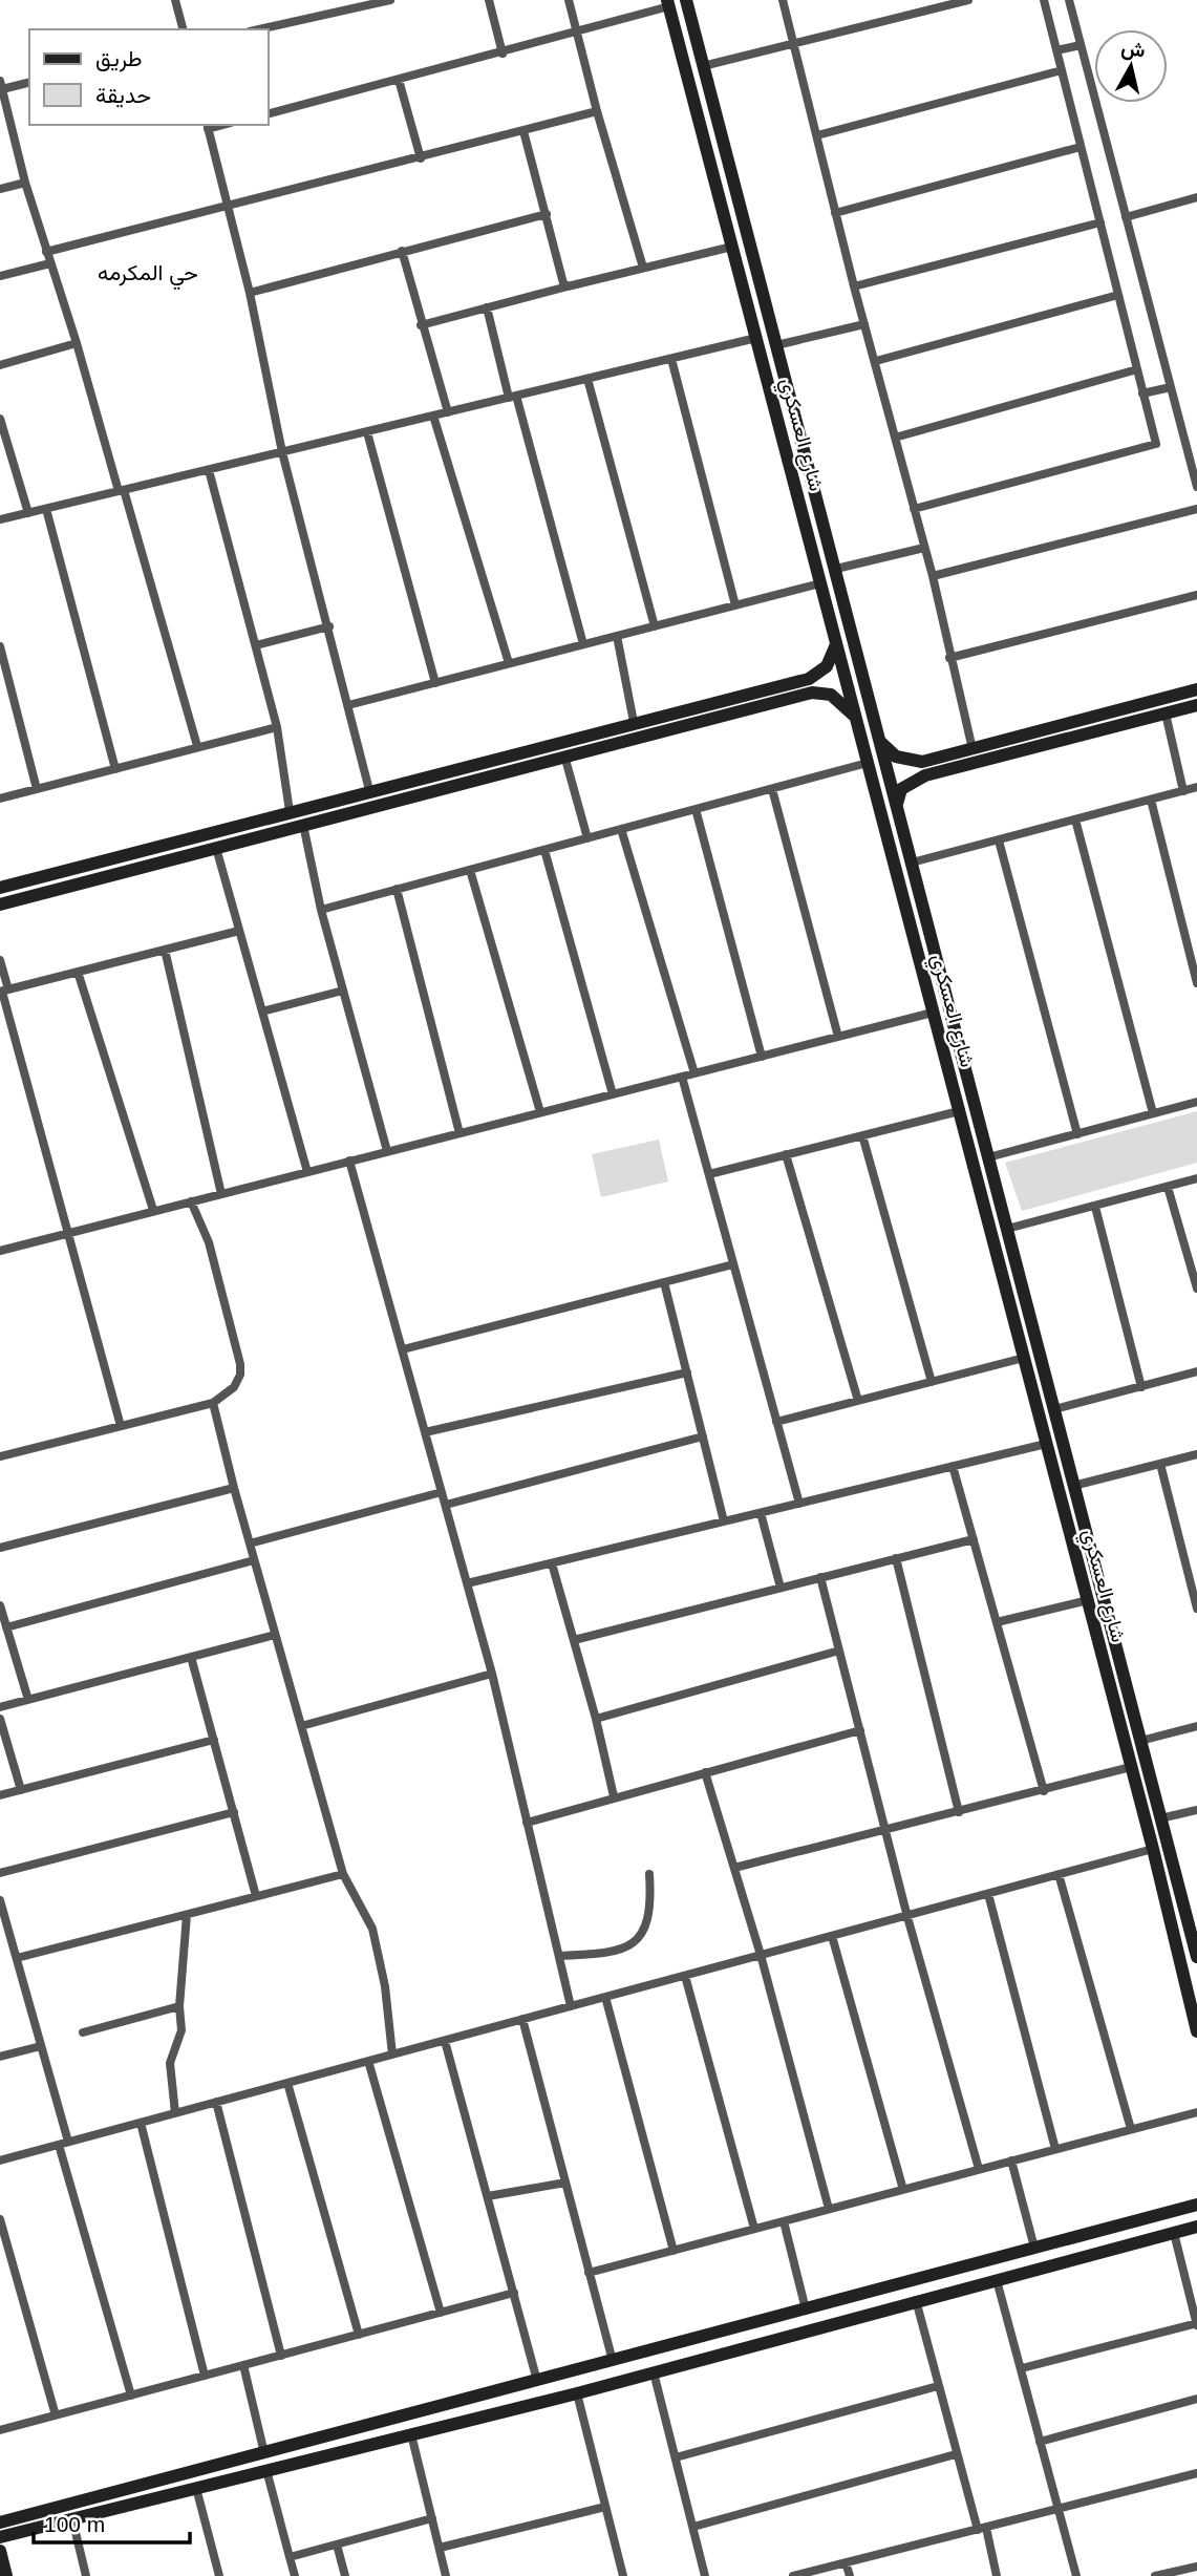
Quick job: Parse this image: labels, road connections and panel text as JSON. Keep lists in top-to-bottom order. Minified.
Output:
{"streets":{"main road":["شارع العسكري"]},"districts":["حي المكرمه"],"legend":["طريق","حديقة"],"scale_bar":"100 m","north":"top"}
